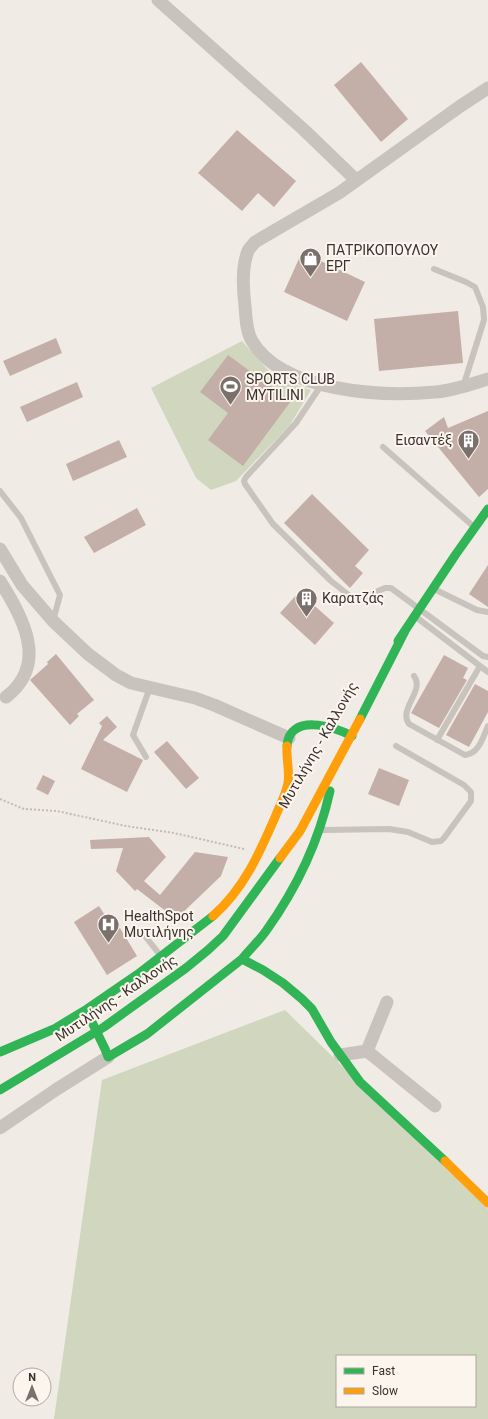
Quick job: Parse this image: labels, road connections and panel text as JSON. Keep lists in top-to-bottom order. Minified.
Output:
{"streets":{"main road":["Μυτιλήνης - Καλλονής"]},"places":{"shop":["ΠΑΤΡΙΚΟΠΟΥΛΟΥ ΕΡΓ"],"sports":["SPORTS CLUB MYTILINI"],"building":["Εισαντέξ","Καρατζάς"],"hospital":["HealthSpot Μυτιλήνης"]},"legend":["Fast","Slow"],"north":"top"}
